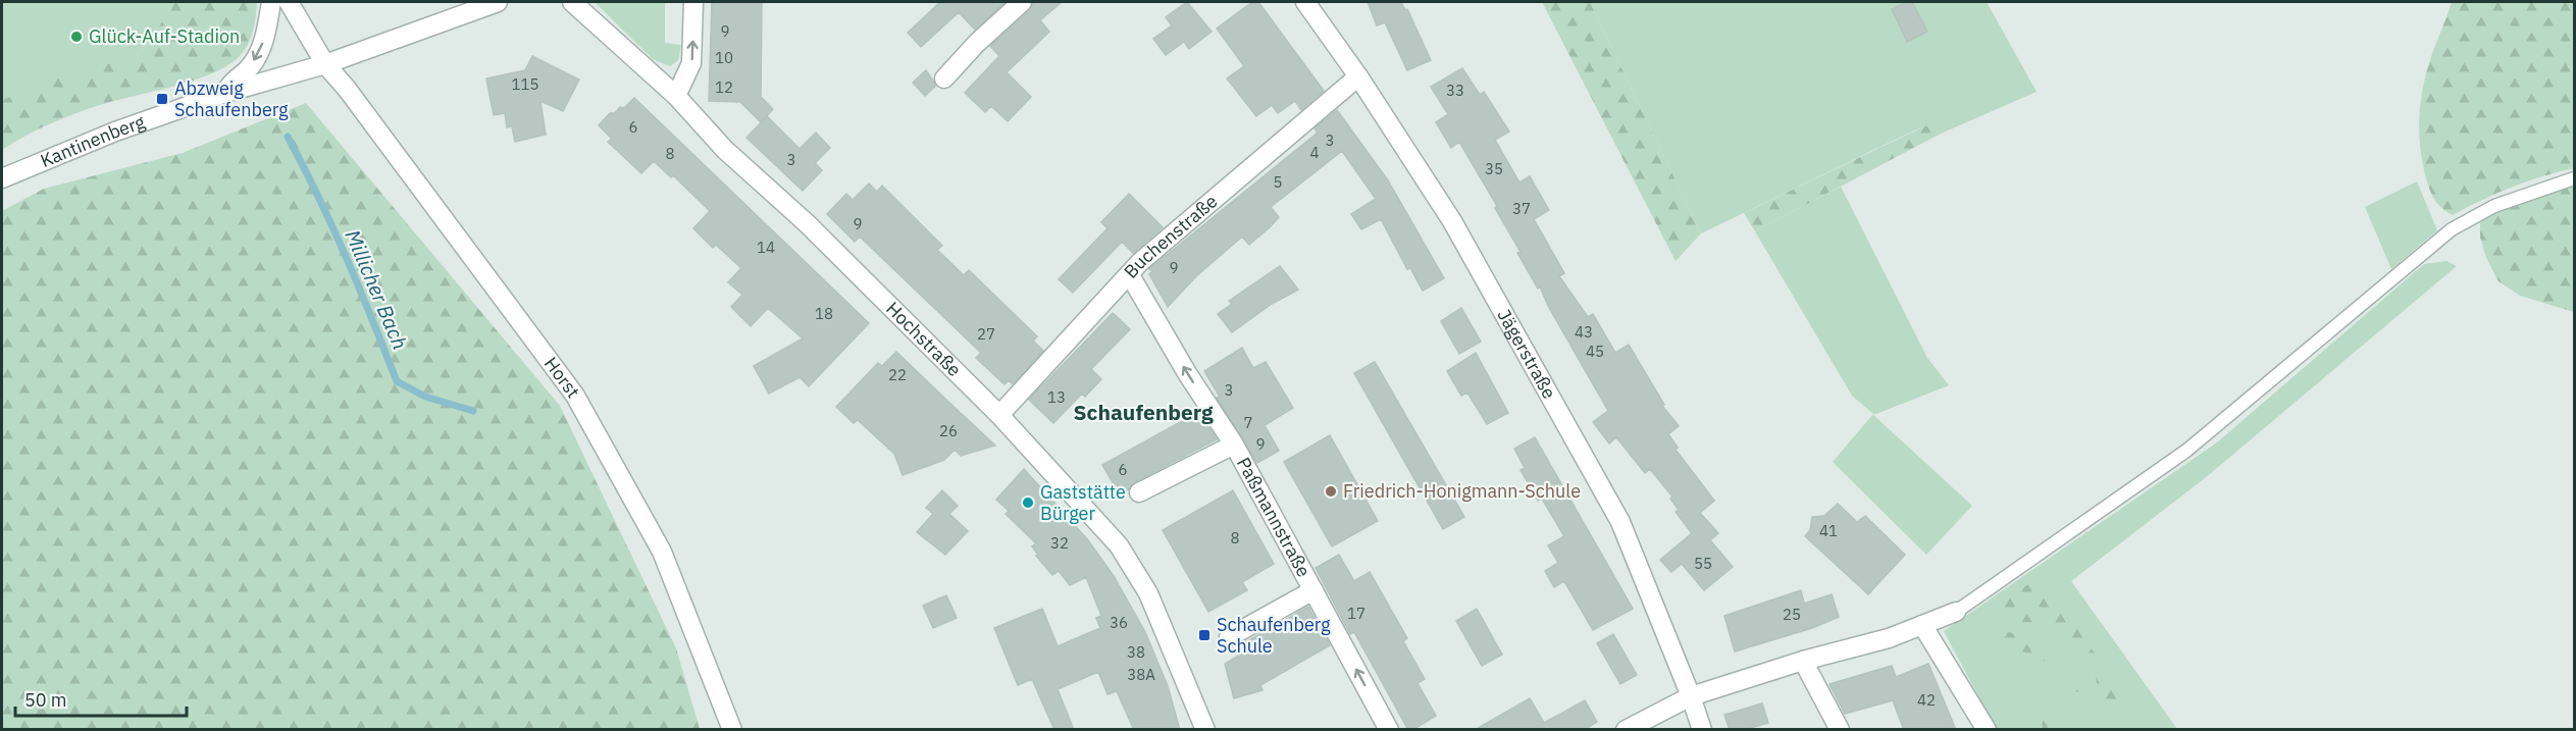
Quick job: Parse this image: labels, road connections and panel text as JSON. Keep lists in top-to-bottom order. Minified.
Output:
{"streets":{"street":["Kantinenberg","Buchenstraße","Hochstraße","Jägerstraße","Horst","Paßmannstraße"]},"crossings":[["Kantinenberg","Horst"],["Buchenstraße","Hochstraße"],["Buchenstraße","Jägerstraße"],["Buchenstraße","Paßmannstraße"]],"one_way":["Paßmannstraße"],"districts":["Schaufenberg"],"water":["Millicher Bach"],"places":{"other":["Glück-Auf-Stadion","Friedrich-Honigmann-Schule","Gaststätte Bürger"],"transit":["Abzweig Schaufenberg","Schaufenberg Schule"]},"house_numbers":["9","10","115","12","33","6","3","4","8","3","35","5","37","9","14","9","18","43","27","45","22","3","13","7","26","9","6","41","8","32","55","17","25","36","38","38A","42"],"scale_bar":"50 m"}
